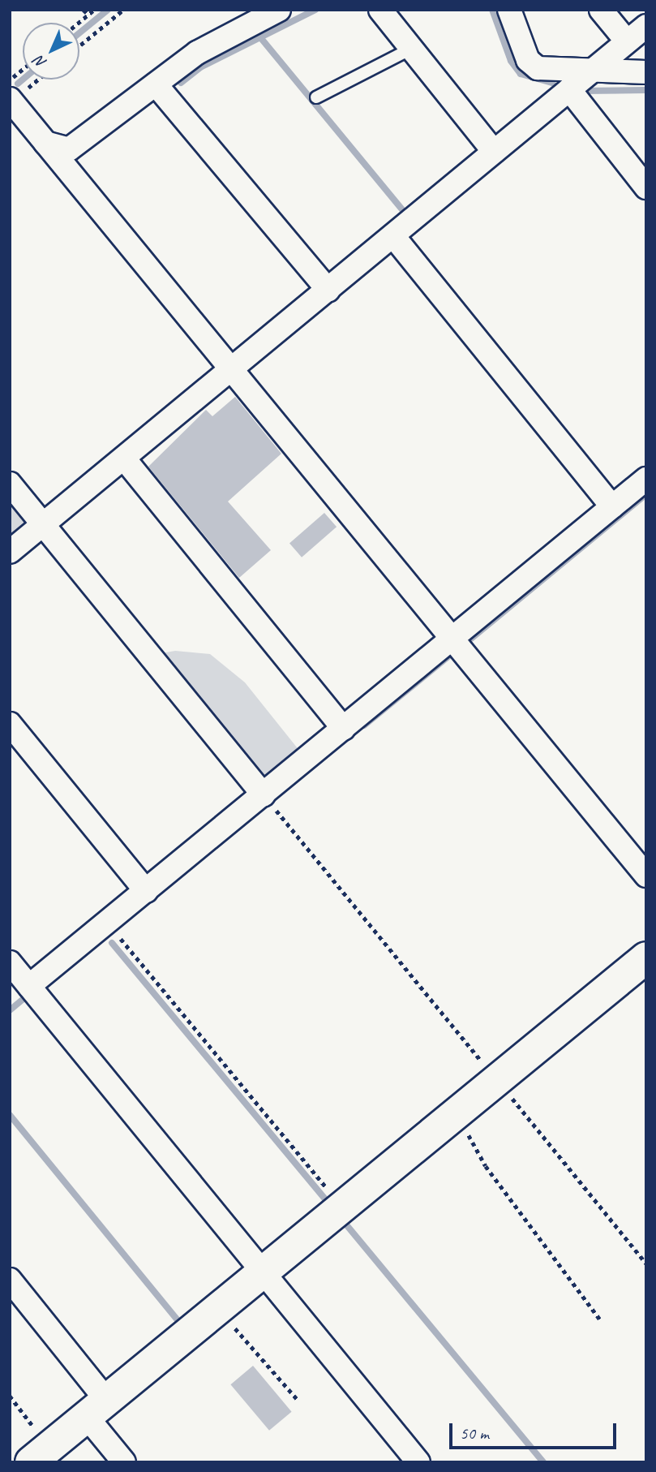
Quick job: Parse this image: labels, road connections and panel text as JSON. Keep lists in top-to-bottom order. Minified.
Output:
{"scale_bar":"50 m","north":"bottom left"}
